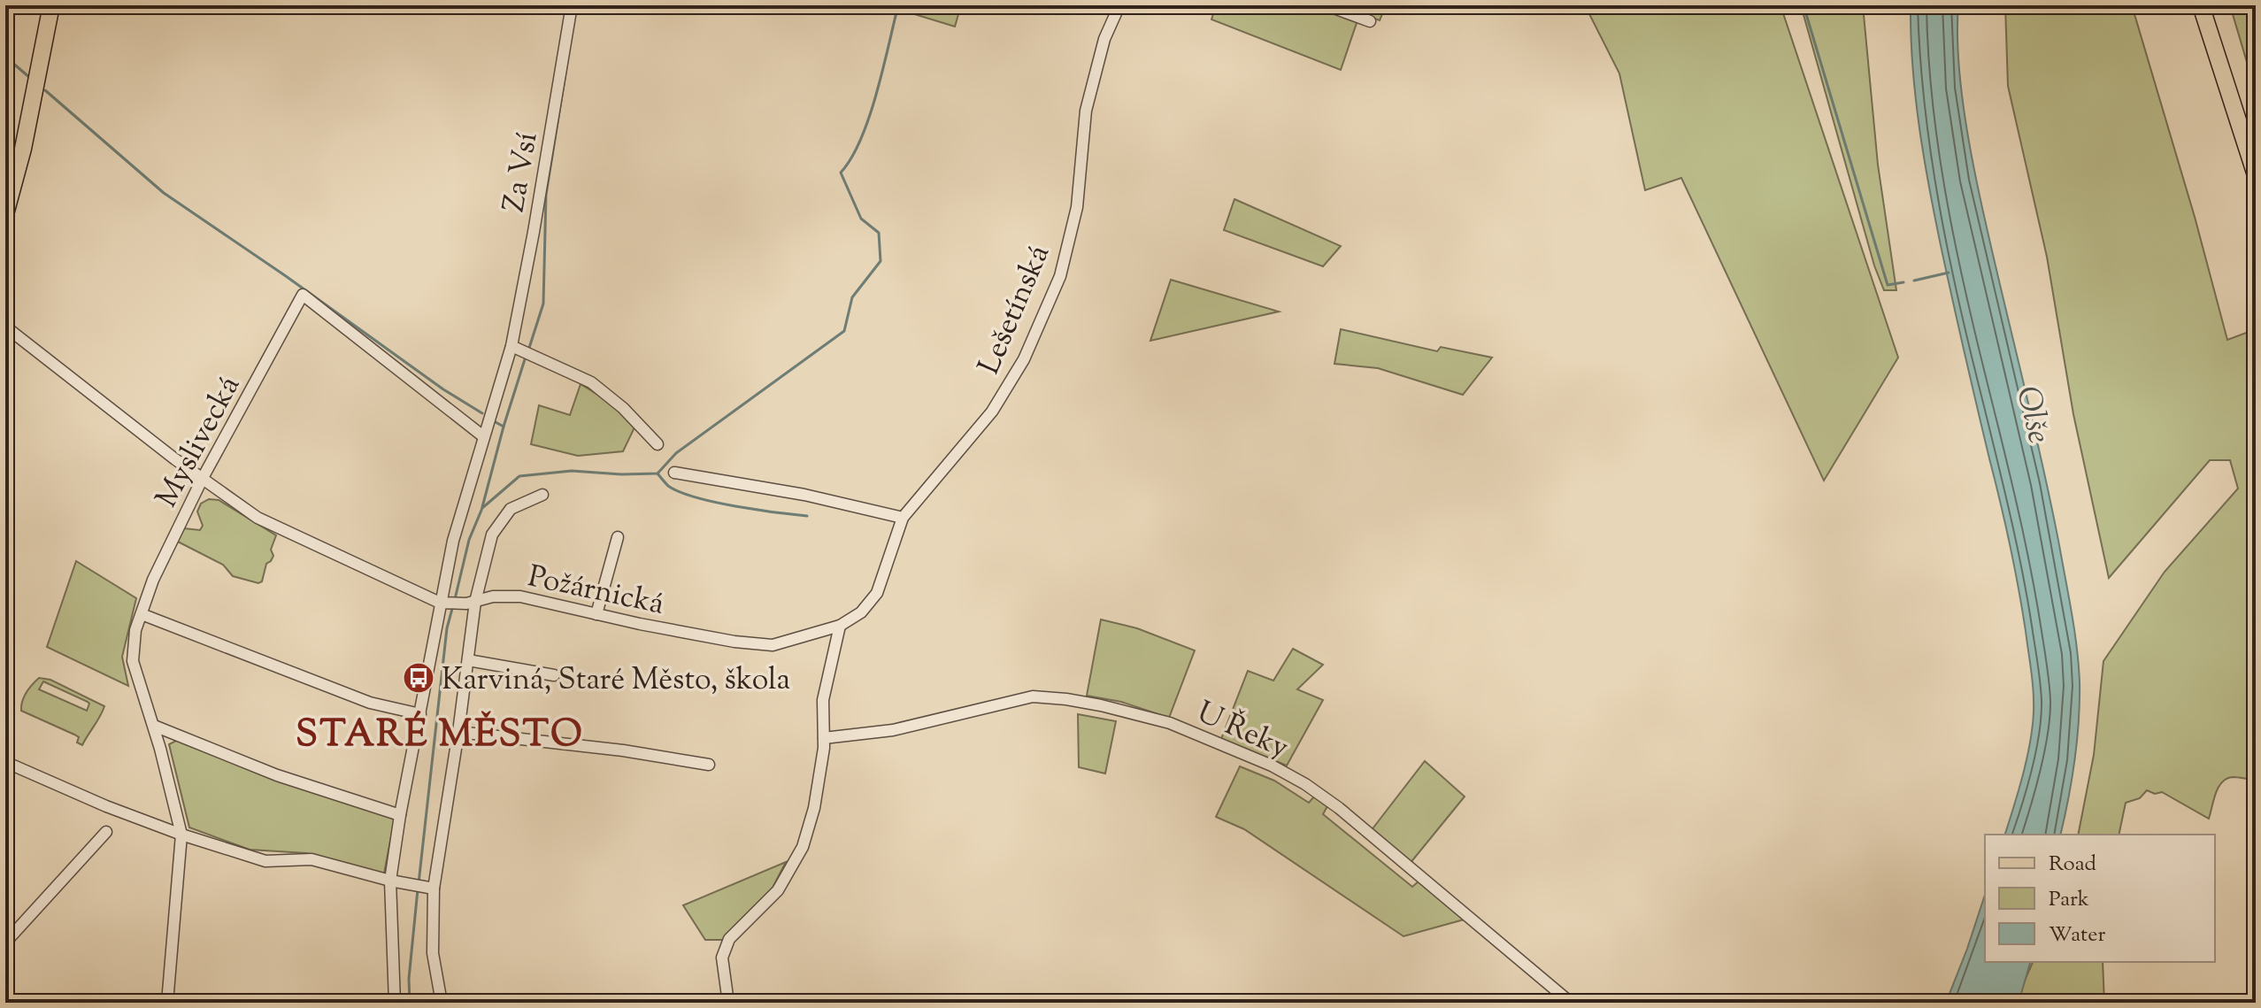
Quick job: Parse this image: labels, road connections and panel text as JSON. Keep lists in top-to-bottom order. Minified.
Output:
{"streets":{"street":["Za Vsí","Lešetínská","Myslivecká","Požárnická","U Řeky"]},"crossings":[["Za Vsí","Myslivecká"],["Za Vsí","Požárnická"],["Lešetínská","Požárnická"]],"districts":["STARÉ MĚSTO"],"water":["Olše"],"places":{"bus stop":["Karviná, Staré Město, škola"]},"legend":["Road","Park","Water"]}
